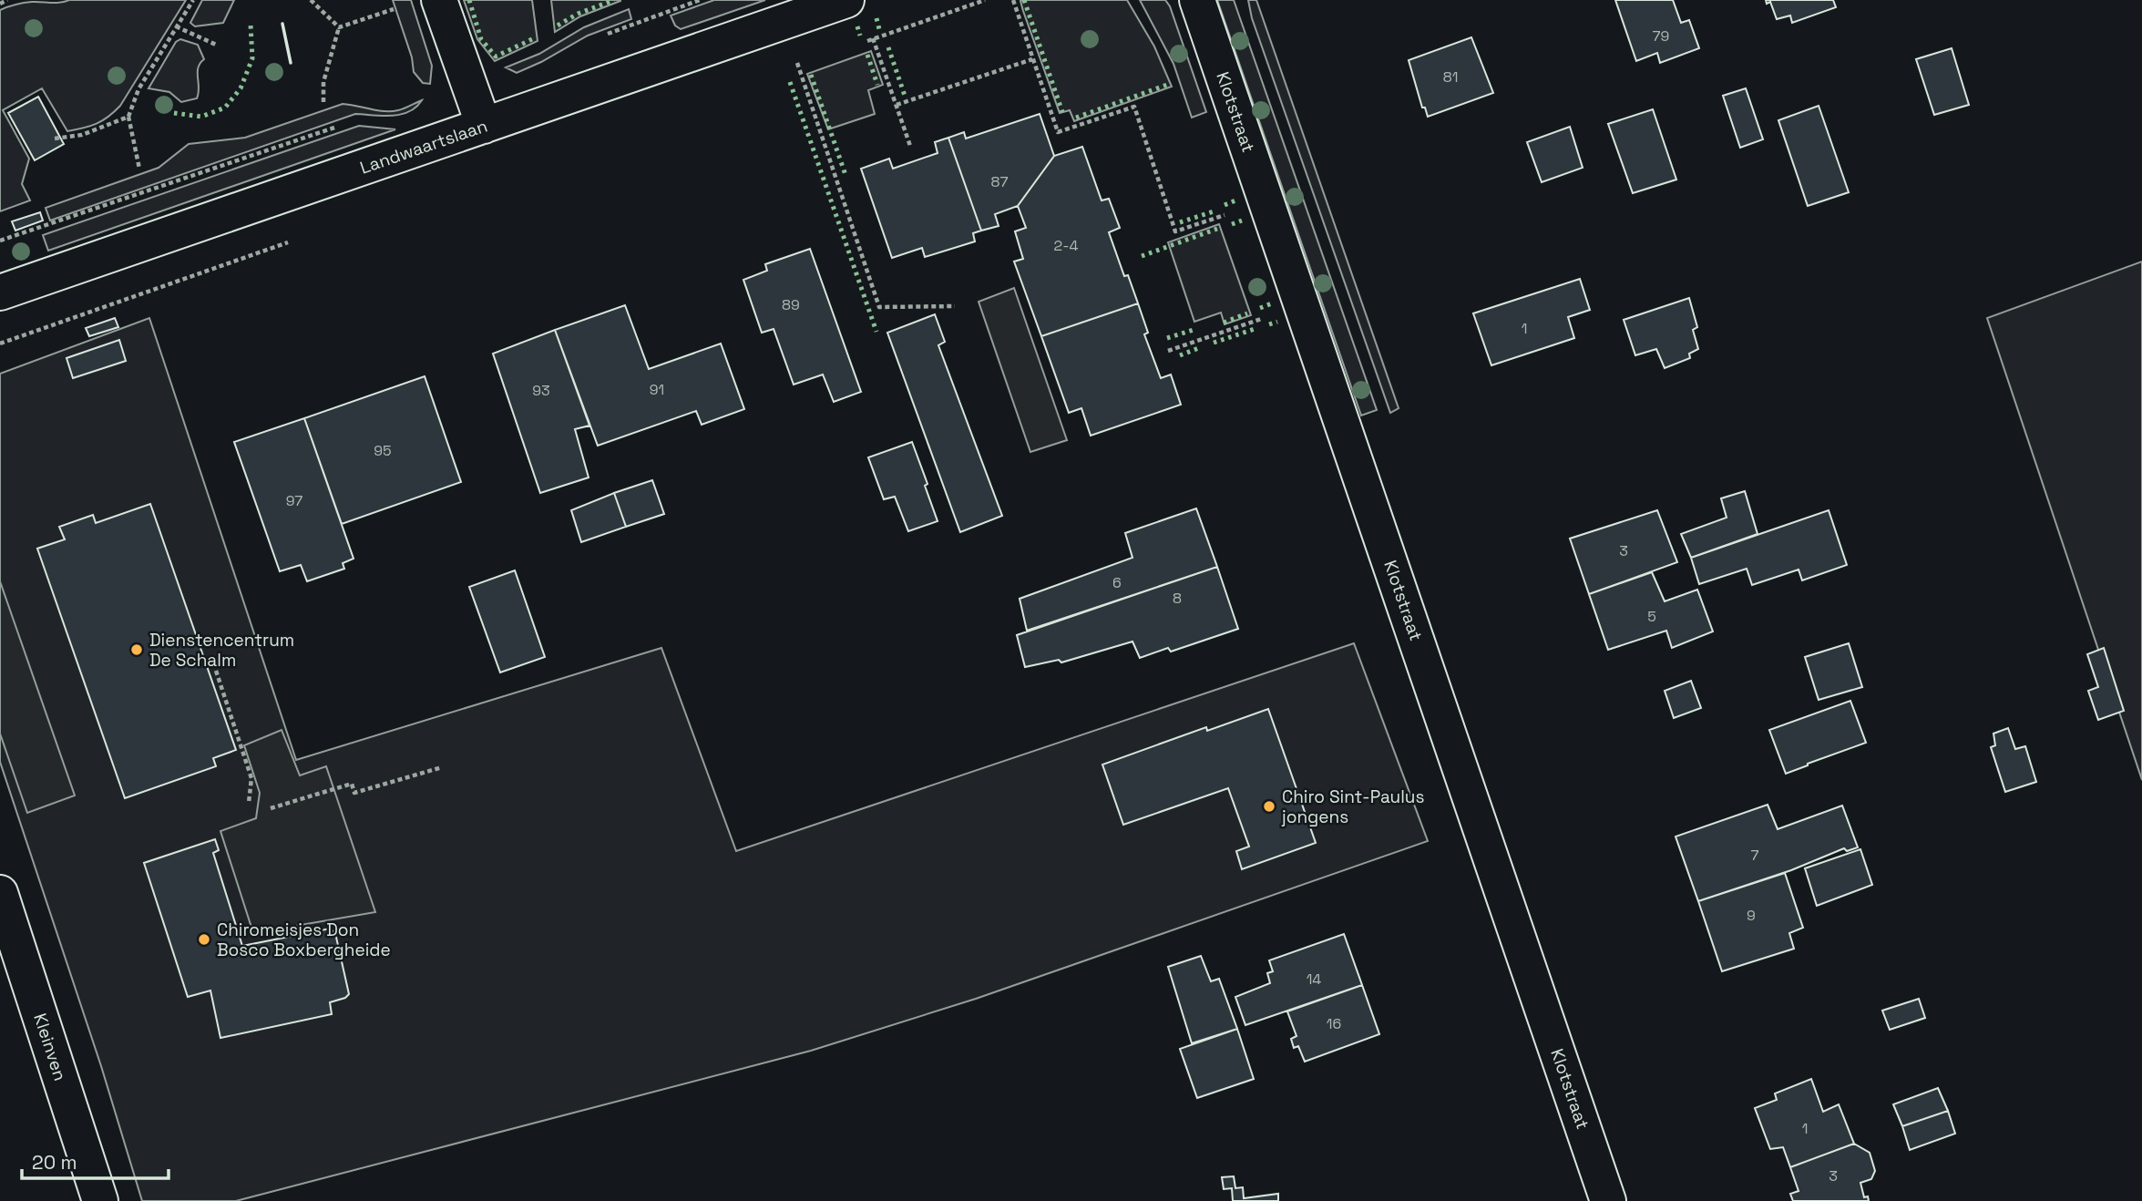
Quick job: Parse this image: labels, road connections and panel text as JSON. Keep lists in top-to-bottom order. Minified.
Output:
{"streets":{"street":["Klotstraat","Landwaartslaan","Kleinven"]},"places":["Dienstencentrum De Schalm","Chiro Sint-Paulus jongens","Chiromeisjes Don Bosco Boxbergheide"],"house_numbers":["79","81","87","2-4","89","1","91","93","95","97","3","6","8","5","7","9","14","16","1","3"],"scale_bar":"20 m"}
